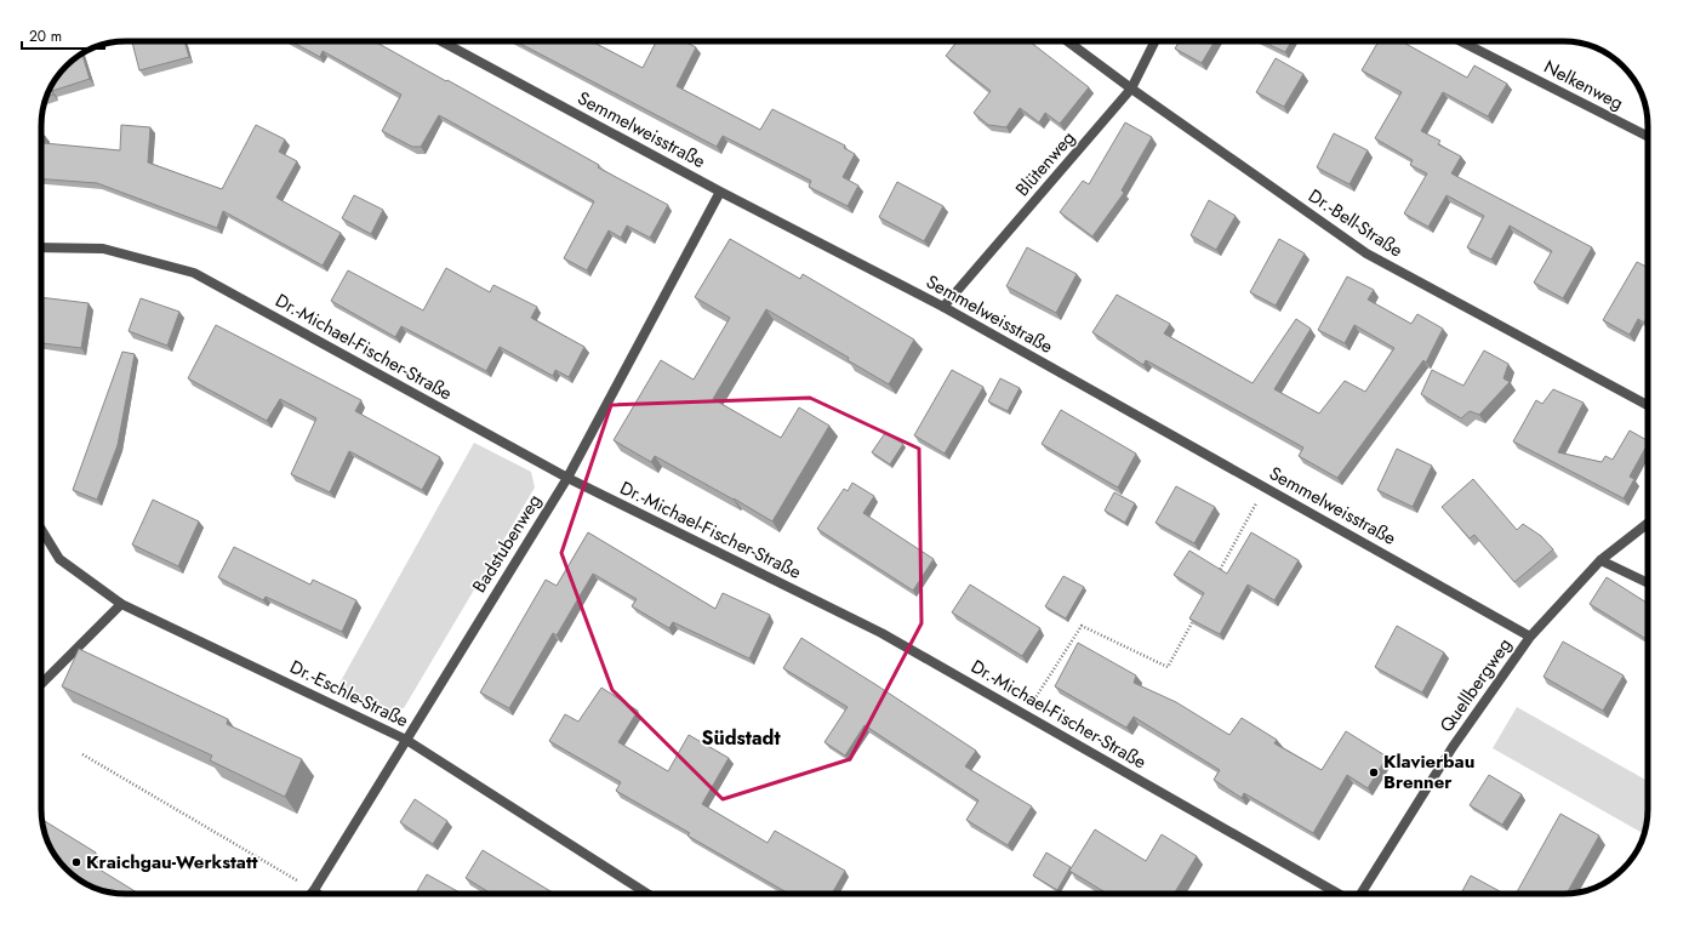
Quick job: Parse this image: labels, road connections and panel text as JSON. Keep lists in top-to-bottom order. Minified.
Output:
{"streets":{"street":["Nelkenweg","Semmelweisstraße","Blütenweg","Dr.-Bell-Straße","Dr.-Michael-Fischer-Straße","Badstubenweg","Quellbergweg","Dr.-Eschle-Straße"]},"crossings":[["Semmelweisstraße","Blütenweg"],["Semmelweisstraße","Badstubenweg"],["Semmelweisstraße","Quellbergweg"],["Blütenweg","Dr.-Bell-Straße"],["Dr.-Michael-Fischer-Straße","Badstubenweg"],["Badstubenweg","Dr.-Eschle-Straße"]],"districts":["Südstadt"],"places":["Klavierbau Brenner","Kraichgau-Werkstatt"],"scale_bar":"20 m"}
